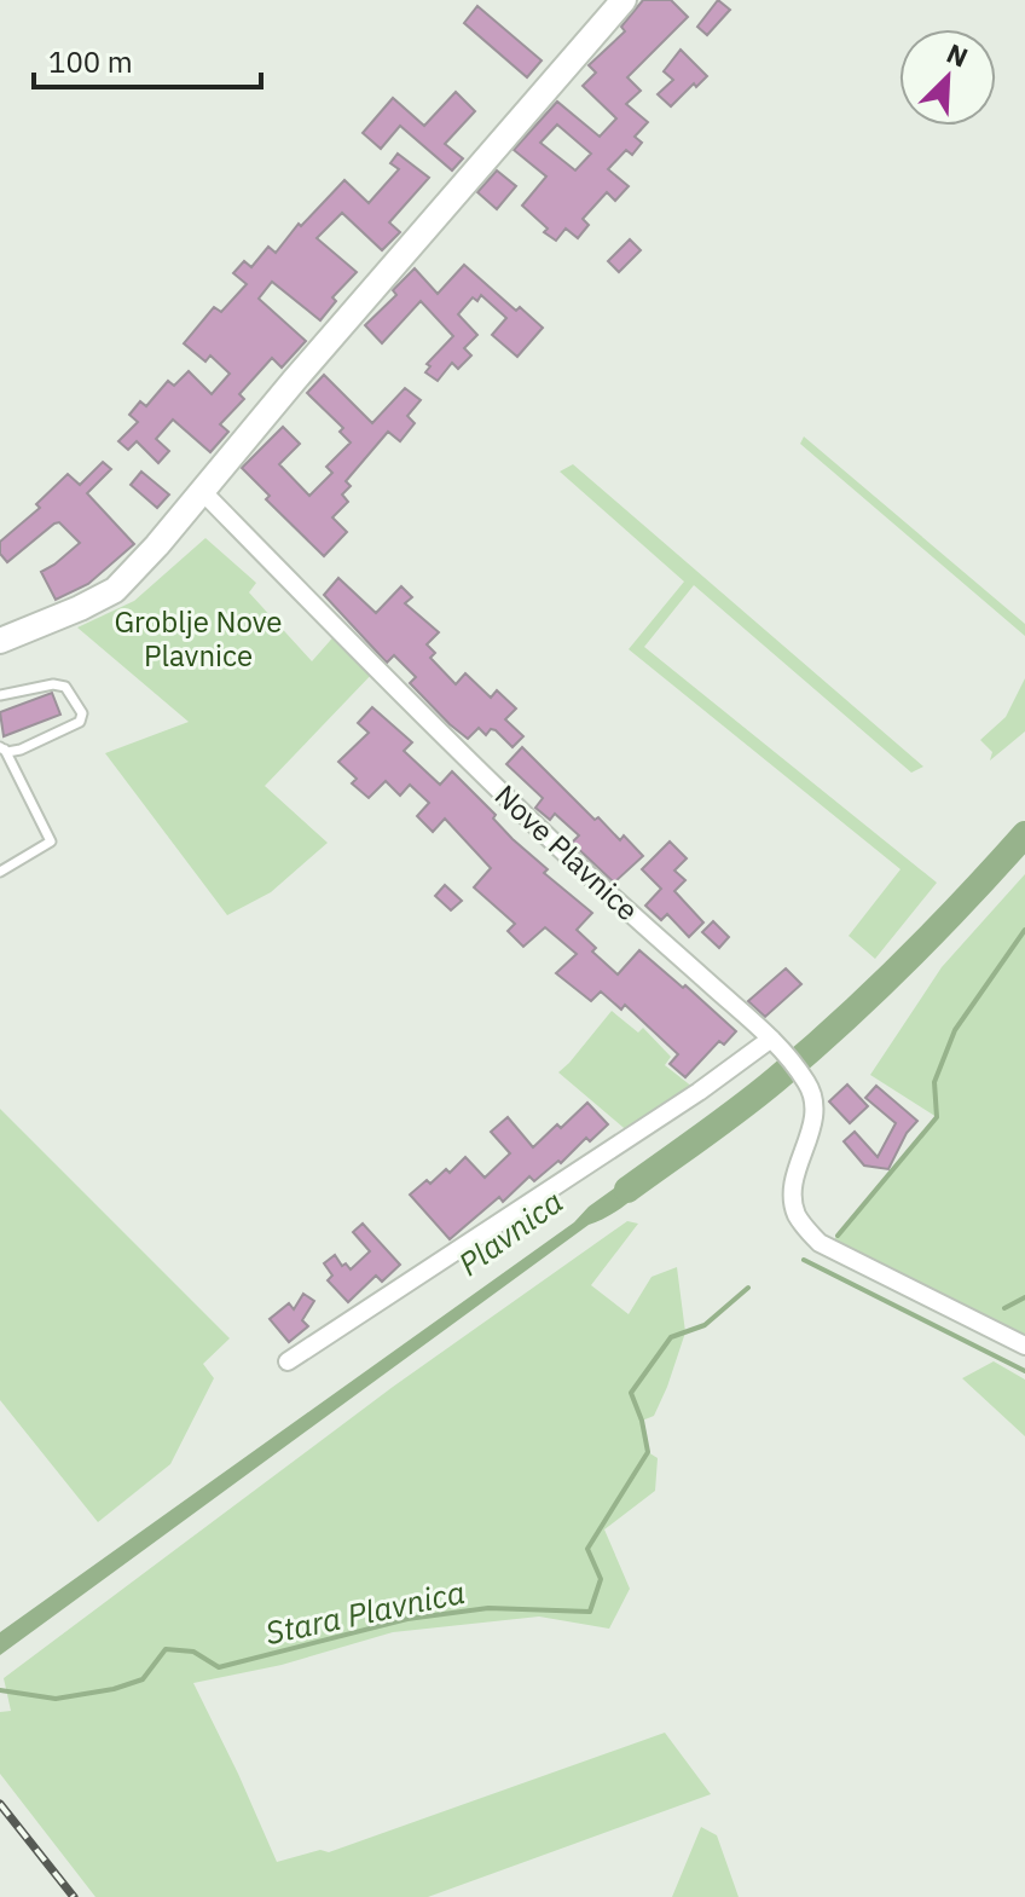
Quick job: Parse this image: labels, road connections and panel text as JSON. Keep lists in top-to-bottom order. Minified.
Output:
{"streets":{"street":["Nove Plavnice"]},"water":["Plavnica","Stara Plavnica"],"parks":["Groblje Nove Plavnice"],"scale_bar":"100 m","north":"top right"}
